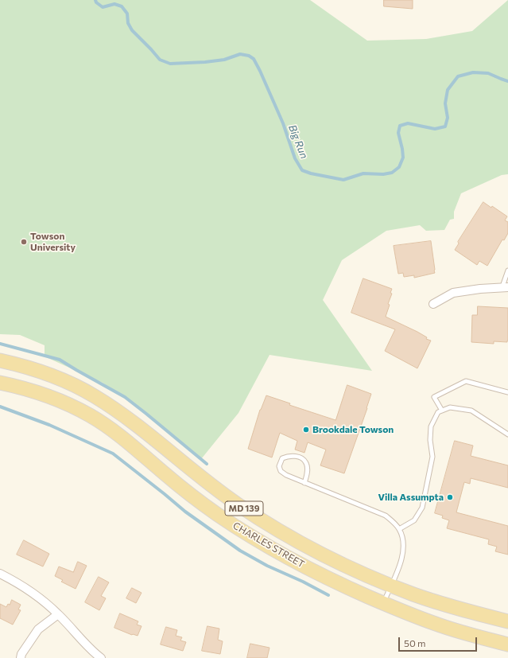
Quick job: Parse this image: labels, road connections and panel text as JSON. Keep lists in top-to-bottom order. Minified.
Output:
{"streets":{"main road":["MD 139","CHARLES STREET"]},"water":["Big Run"],"places":["Towson University","Brookdale Towson","Villa Assumpta"],"scale_bar":"50 m"}
